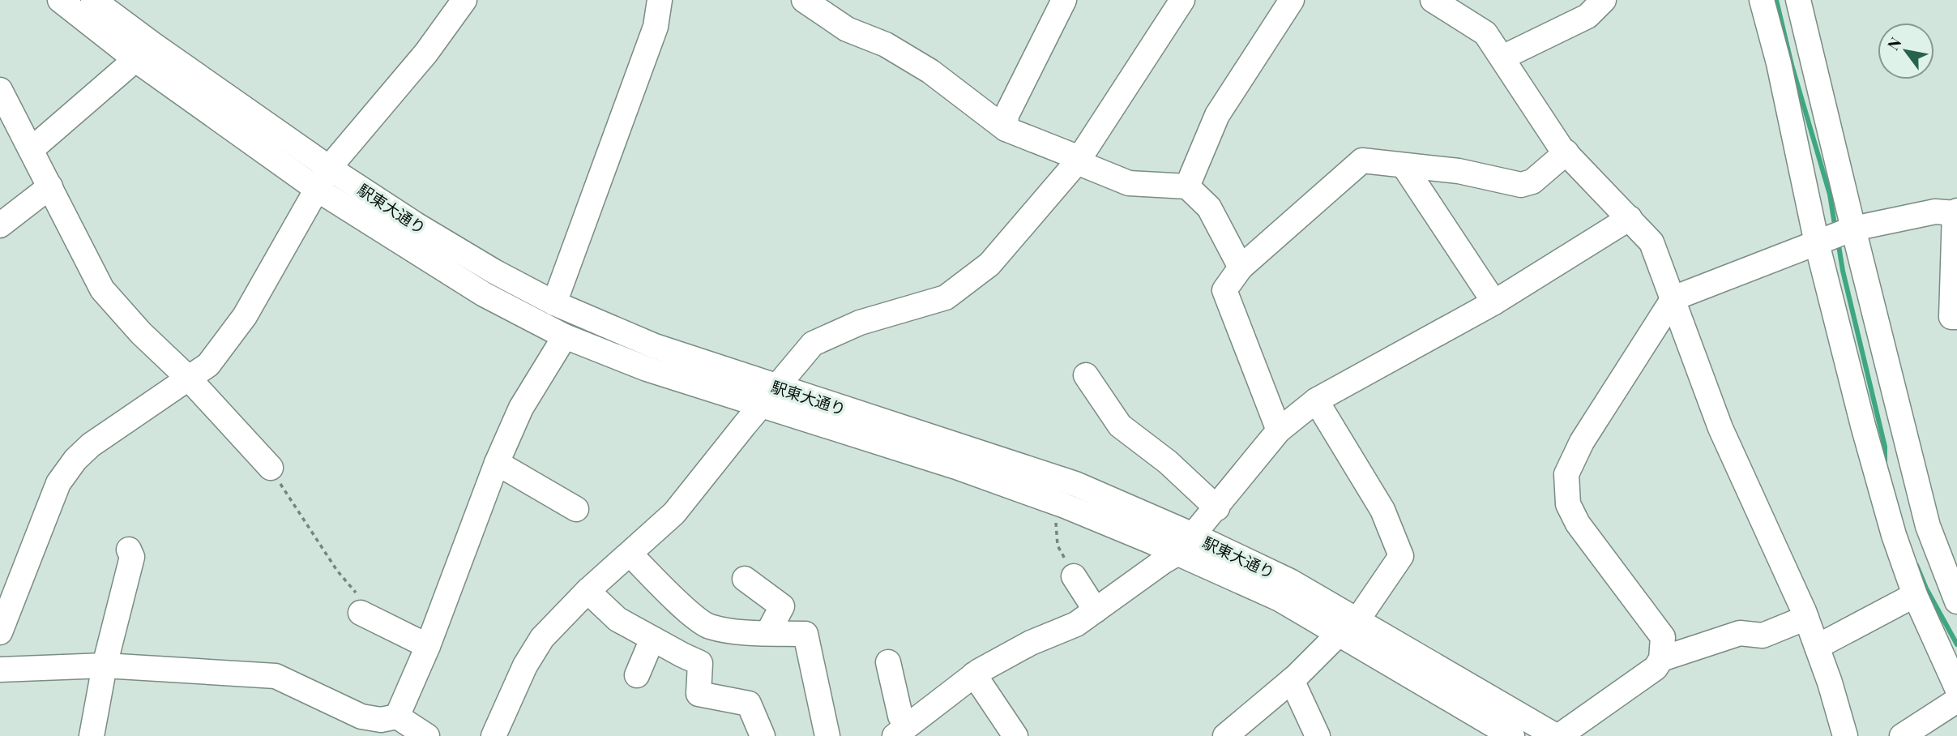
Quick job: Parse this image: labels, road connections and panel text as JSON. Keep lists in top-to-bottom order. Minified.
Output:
{"streets":{"street":["駅東大通り"]},"north":"top left"}
